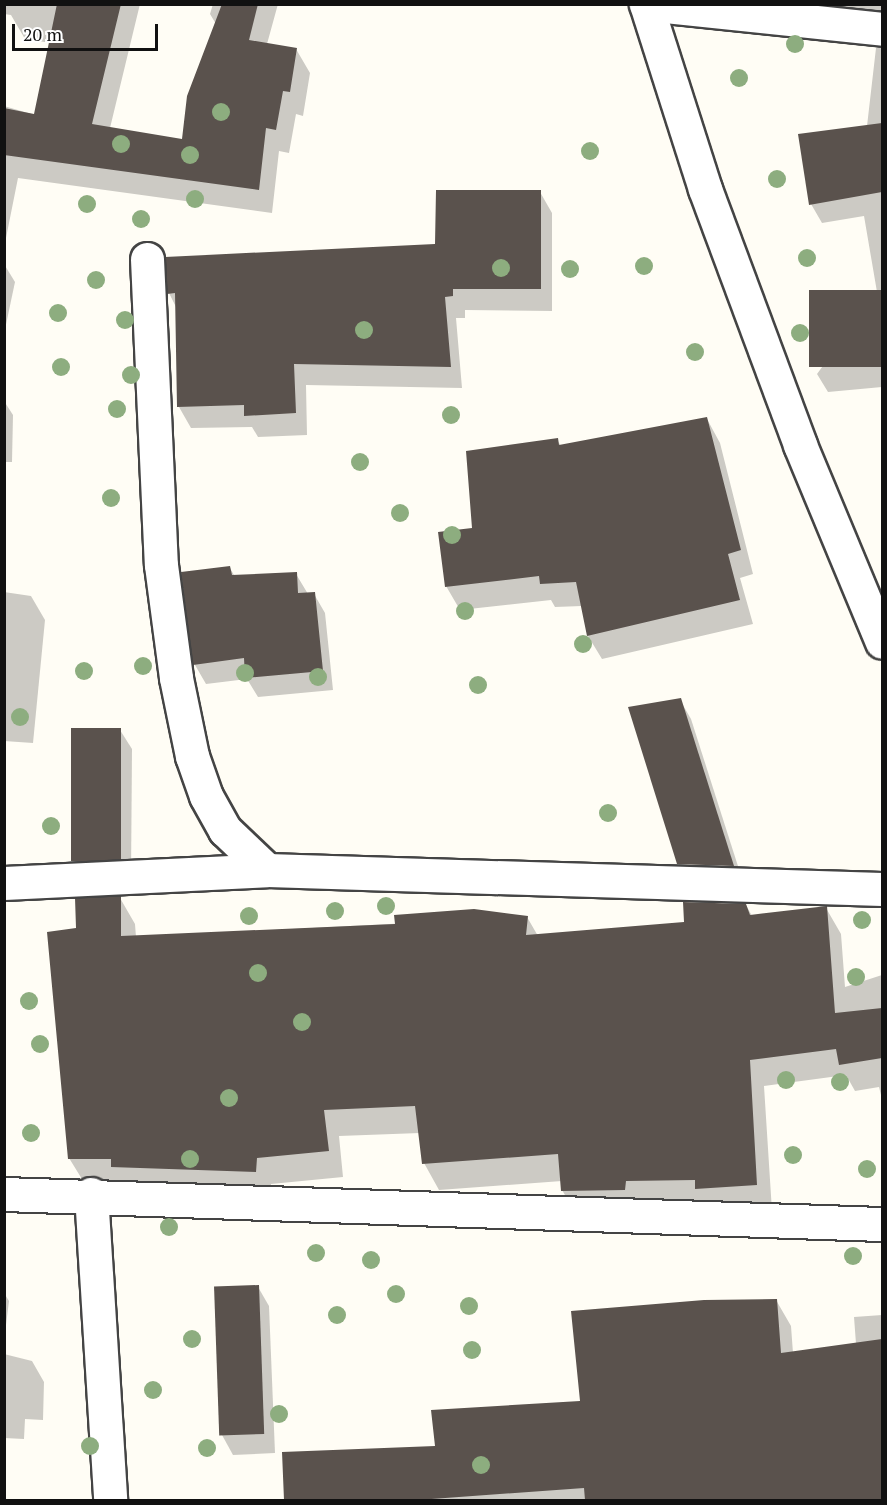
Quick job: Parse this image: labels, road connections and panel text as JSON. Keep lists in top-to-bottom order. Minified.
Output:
{"scale_bar":"20 m"}
